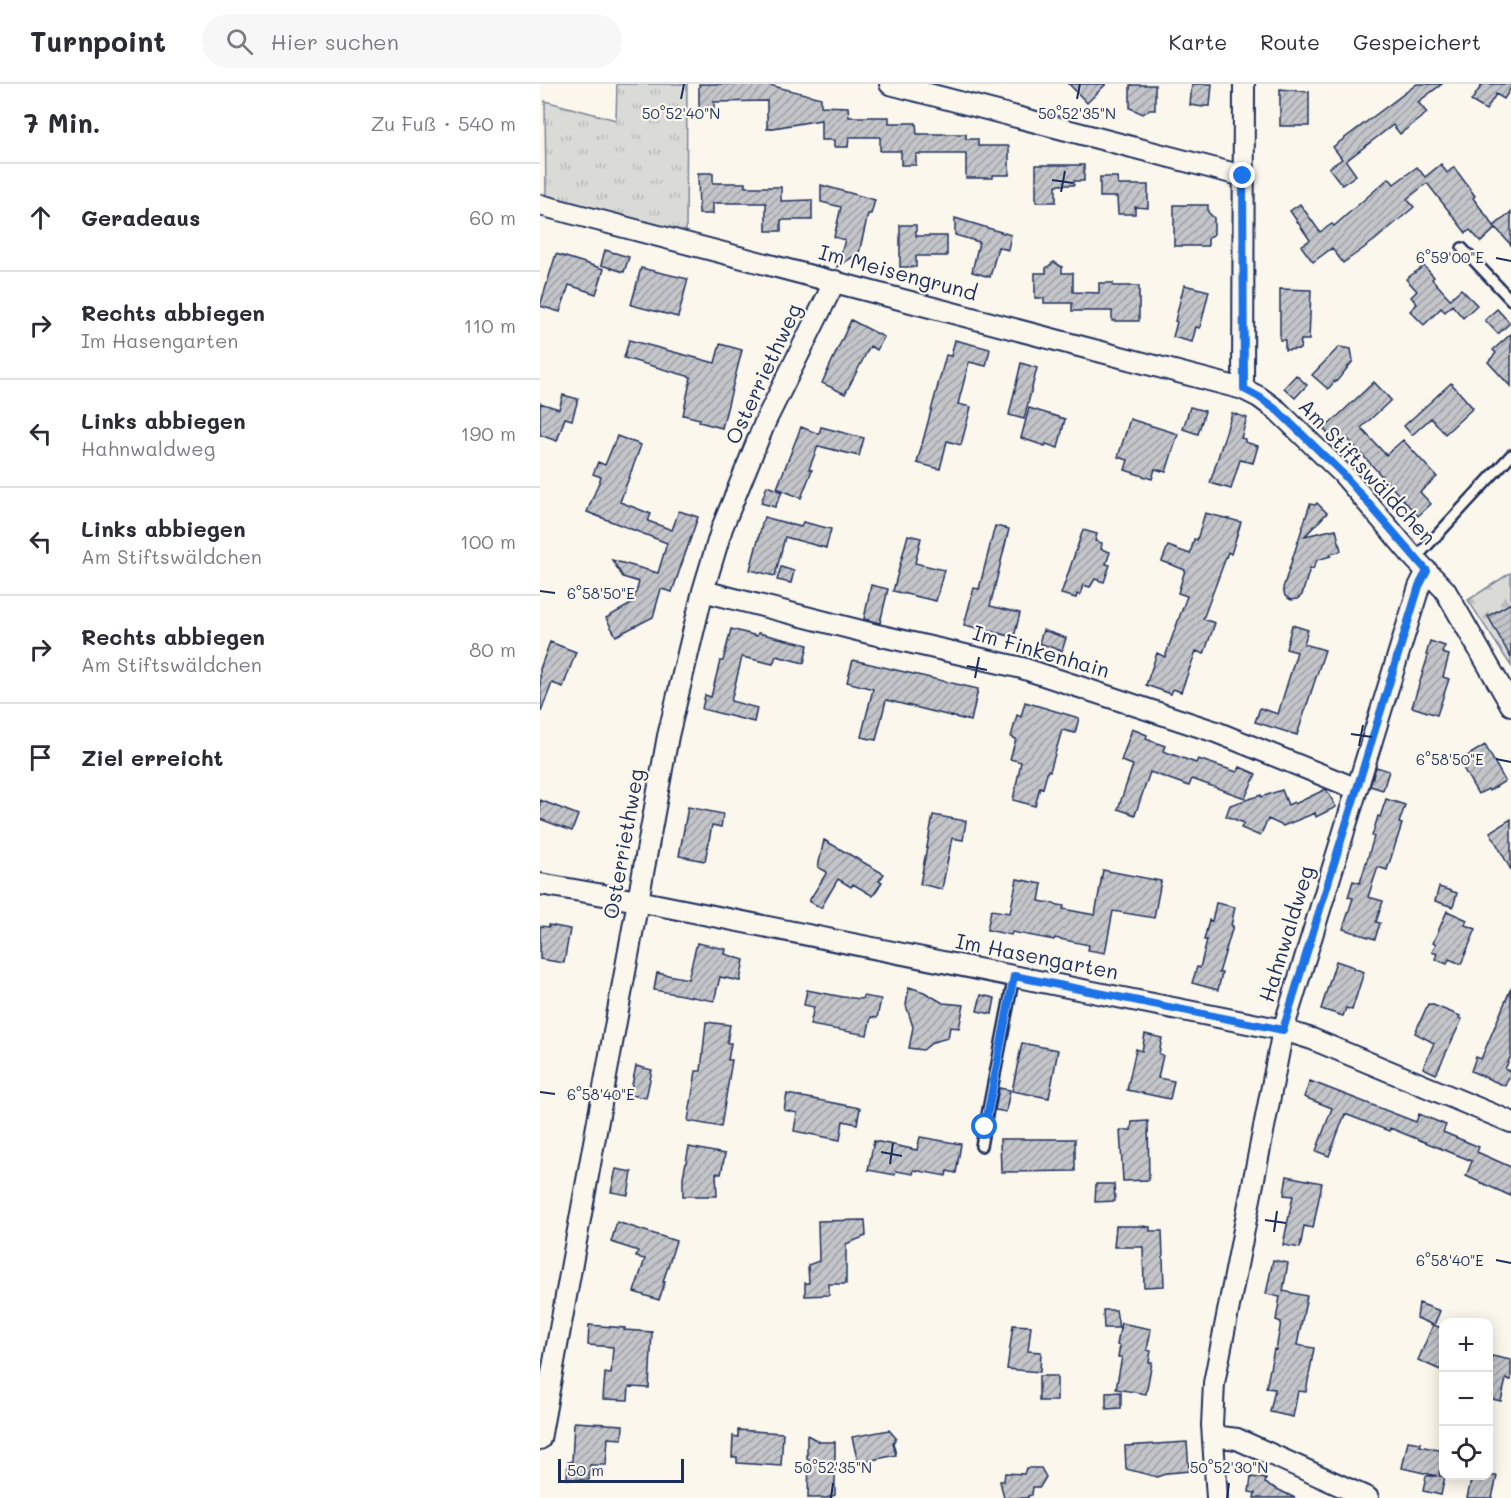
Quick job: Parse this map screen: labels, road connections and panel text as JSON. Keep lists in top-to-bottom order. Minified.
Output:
{"streets":{"street":["Im Meisengrund","Osterriethweg","Am Stiftswäldchen","Im Finkenhain","Hahnwaldweg","Im Hasengarten"]},"crossings":[["Im Meisengrund","Osterriethweg"],["Im Meisengrund","Am Stiftswäldchen"],["Osterriethweg","Im Finkenhain"],["Osterriethweg","Im Hasengarten"],["Am Stiftswäldchen","Hahnwaldweg"],["Im Finkenhain","Hahnwaldweg"],["Hahnwaldweg","Im Hasengarten"]],"scale_bar":"50 m","page":{"header":"Turnpoint","search":"Hier suchen","nav":["Karte","Route","Gespeichert"],"heading":["7 Min.","Zu Fuß · 540 m"],"list":[["Geradeaus","60 m"],["Rechts abbiegen","Im Hasengarten","110 m"],["Links abbiegen","Hahnwaldweg","190 m"],["Links abbiegen","Am Stiftswäldchen","100 m"],["Rechts abbiegen","Am Stiftswäldchen","80 m"],"Ziel erreicht"],"map_buttons":["+","−"],"scale":"50 m"},"coordinates":["50°52'40\"N","50°52'35\"N","6°59'00\"E","6°58'50\"E","6°58'40\"E","50°52'30\"N"]}
